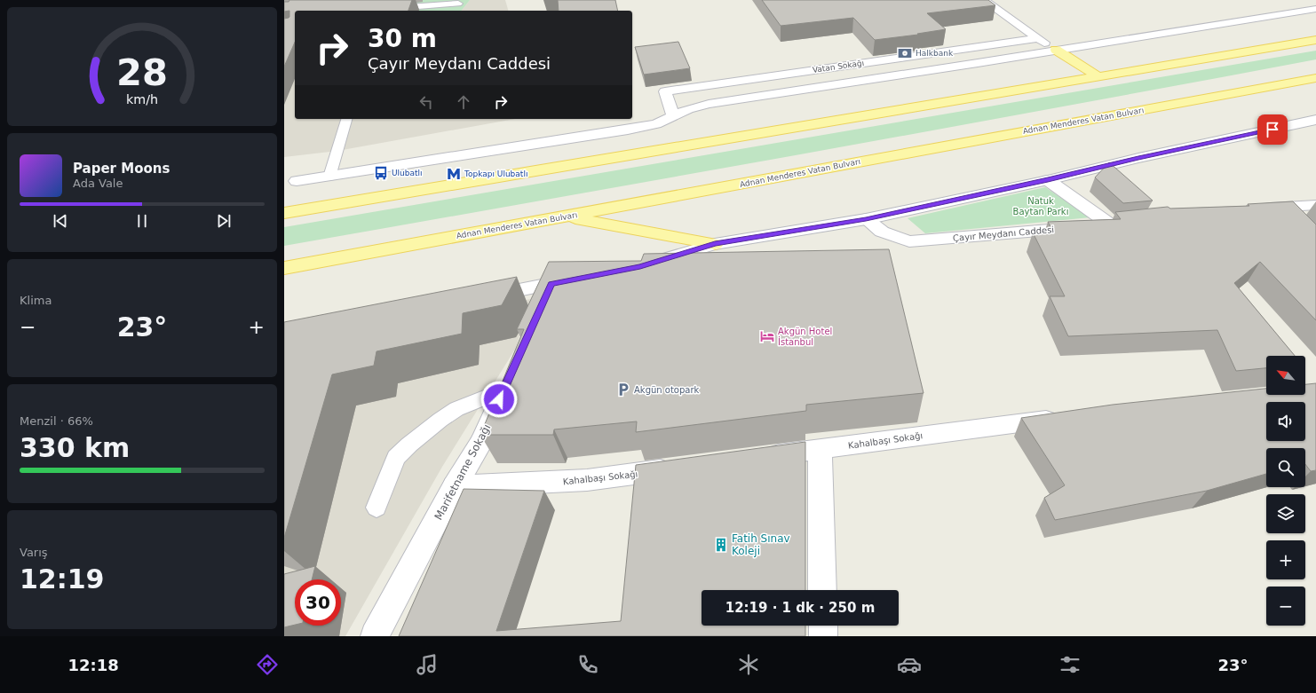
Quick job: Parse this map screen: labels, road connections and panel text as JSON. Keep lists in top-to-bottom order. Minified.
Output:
{"streets":{"main road":["Adnan Menderes Vatan Bulvarı"],"street":["Vatan Sokağı","Çayır Meydanı Caddesi","Kahalbaşı Sokağı","Marifetname Sokağı"]},"crossings":[["Kahalbaşı Sokağı","Marifetname Sokağı"]],"parks":["Natuk Baytan Parkı"],"places":{"bank":["Halkbank"],"bus stop":["Ulubatlı"],"metro station":["Topkapı Ulubatlı"],"hotel":["Akgün Hotel İstanbul"],"parking":["Akgün otopark"],"building":["Fatih Sınav Koleji"]},"north":"top left","page":{"turn":["30 m","Çayır Meydanı Caddesi"],"song":["Paper Moons","Ada Vale"],"tile":["Klima",["Menzil · 66%","330 km"],["Varış","12:19"]],"heat":["−","23°","+"],"map_buttons":["+","−"],"limit":"30","trip":"12:19 · 1 dk · 250 m","tabs":["12:18","23°"],"gauge":["28","km/h"]}}
